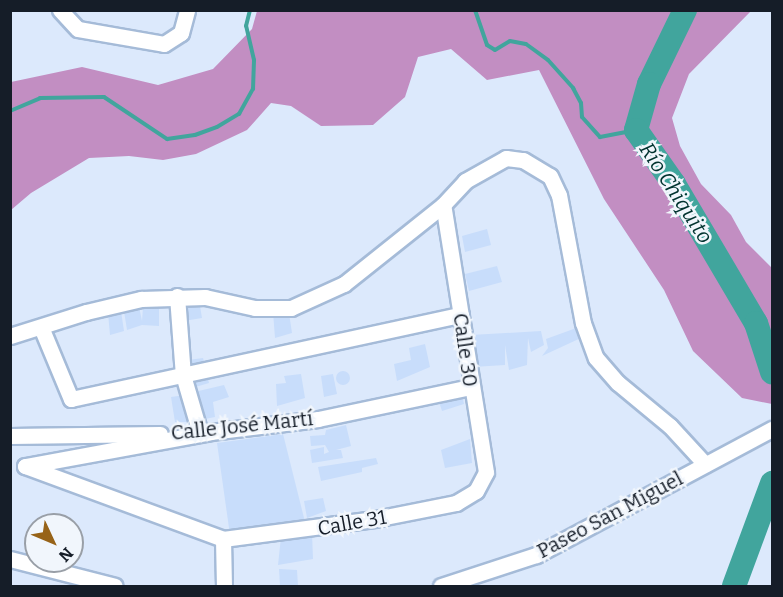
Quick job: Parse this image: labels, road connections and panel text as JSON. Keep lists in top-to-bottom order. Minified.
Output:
{"streets":{"street":["Calle 30","Calle José Martí","Paseo San Miguel","Calle 31"]},"crossings":[["Calle 30","Calle José Martí"],["Calle 30","Calle 31"]],"water":["Río Chiquito"],"north":"bottom right"}
